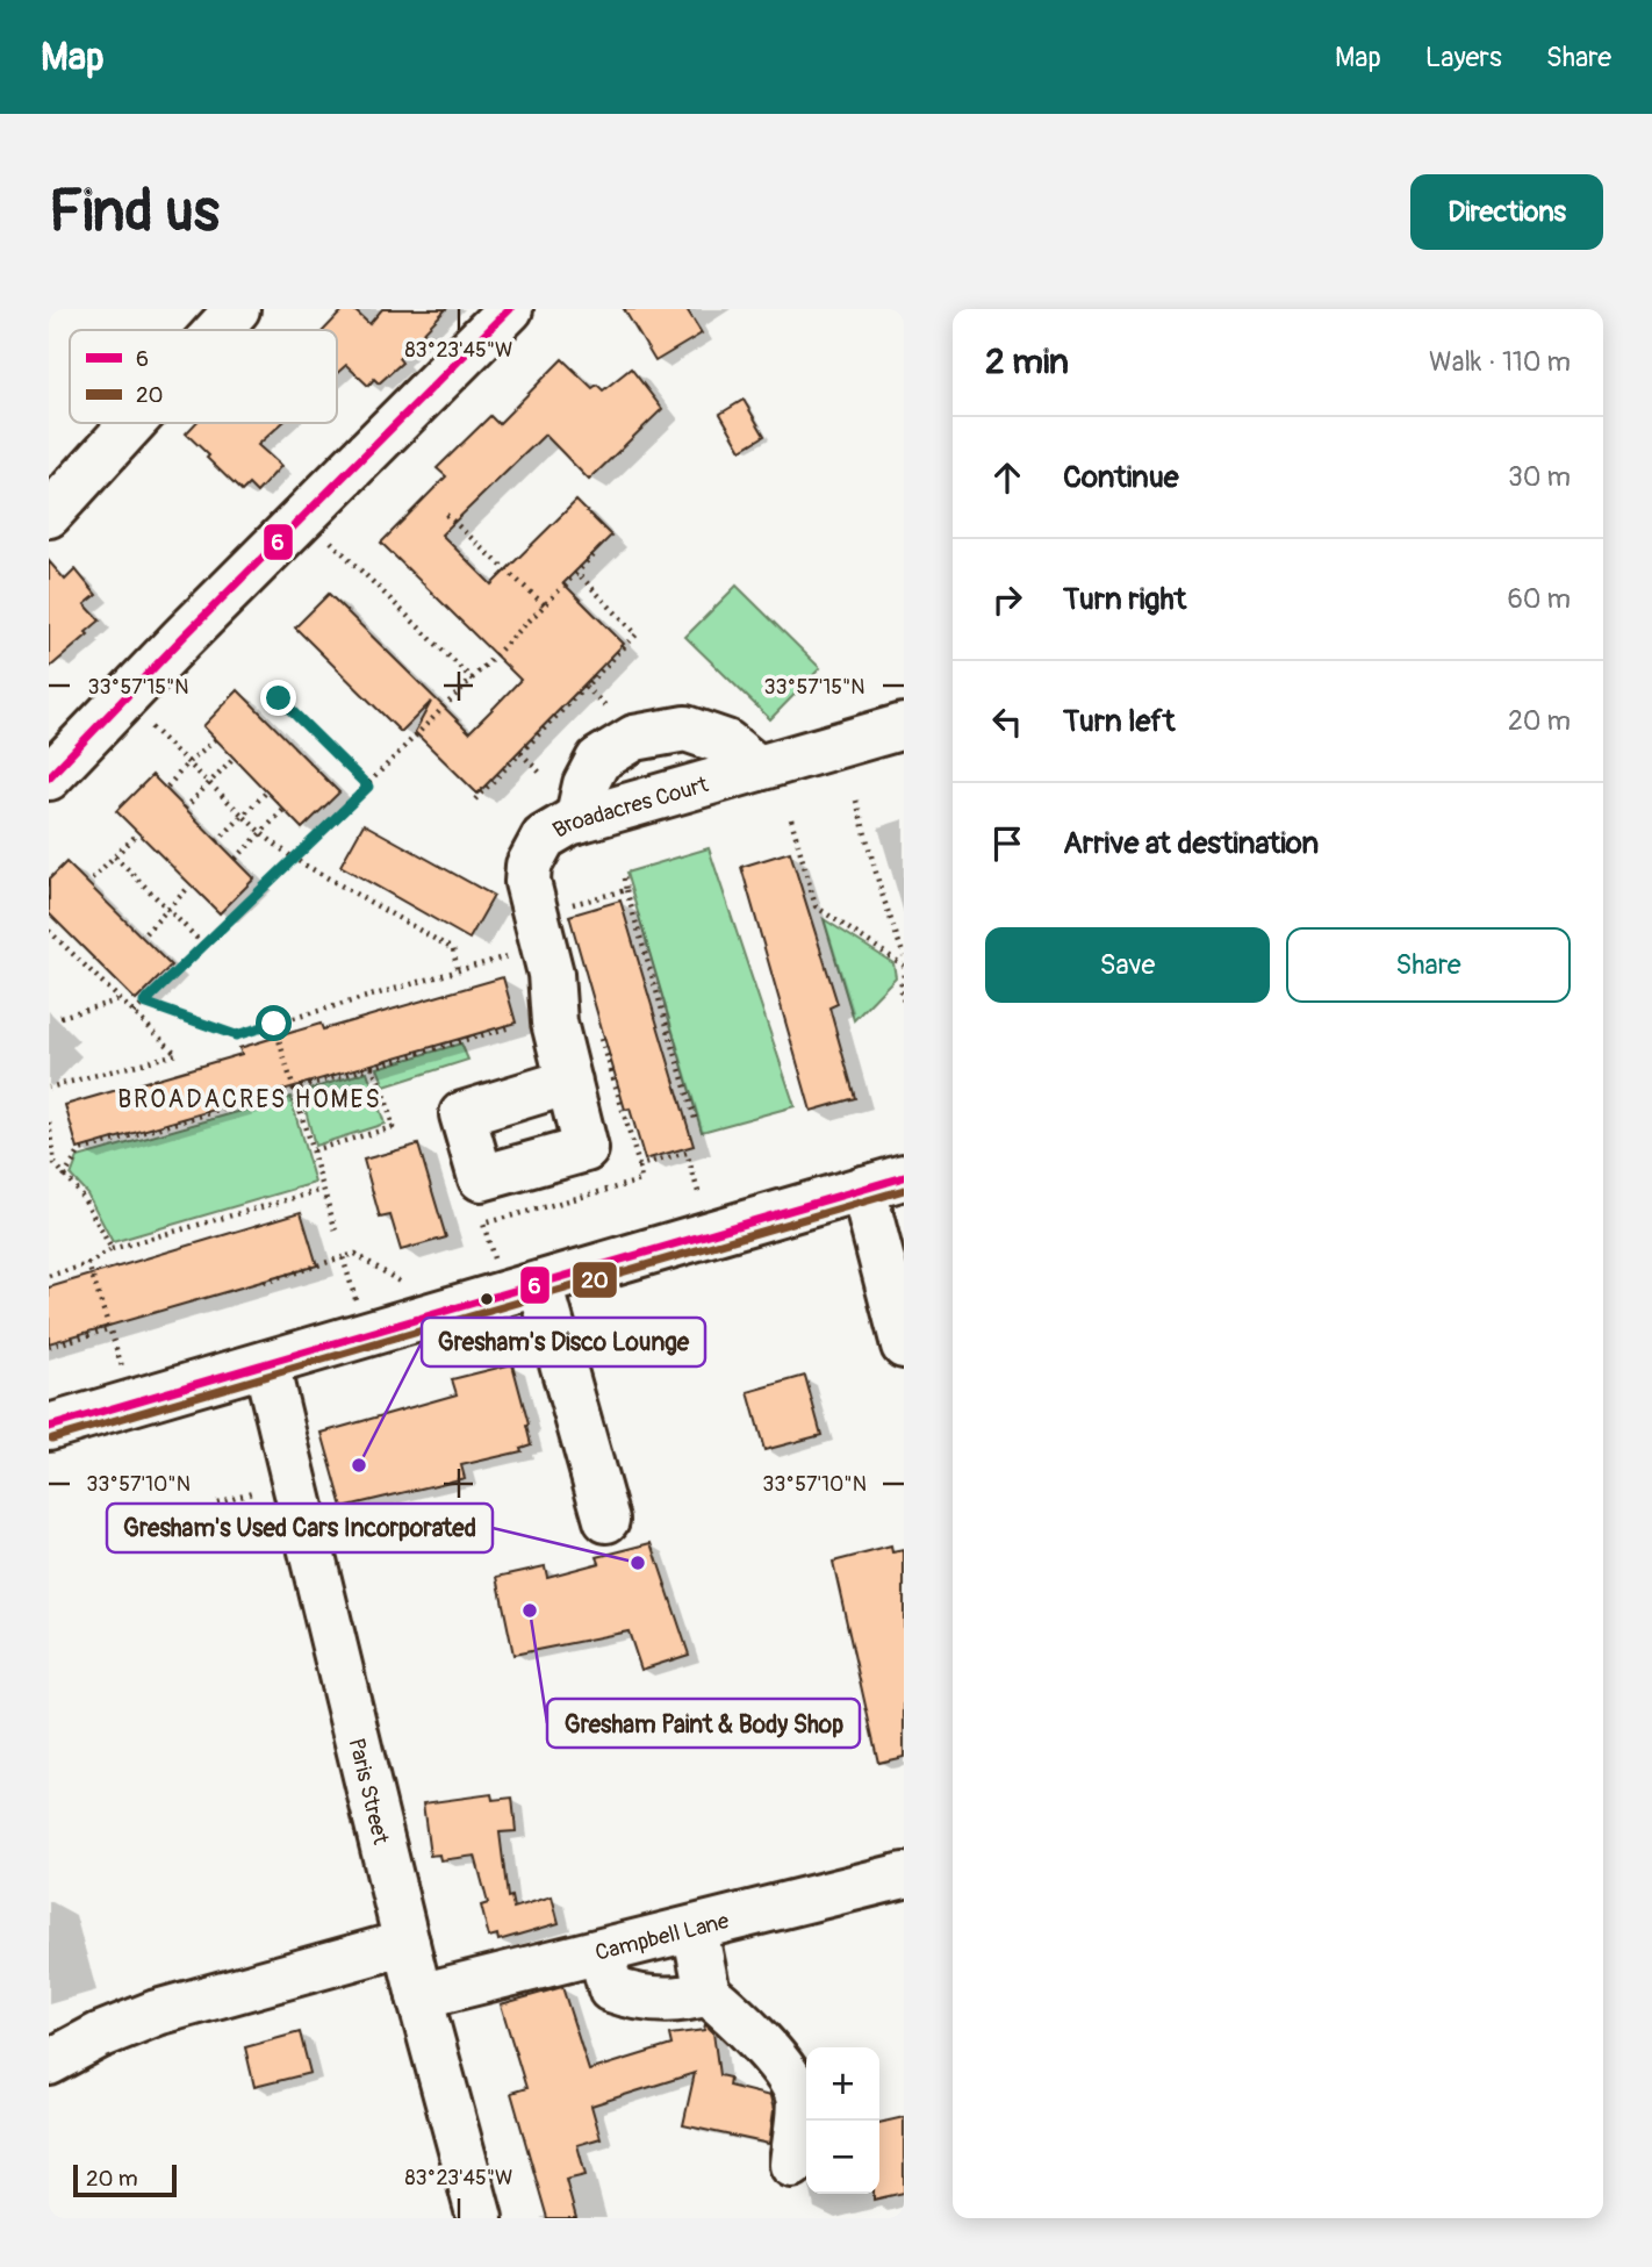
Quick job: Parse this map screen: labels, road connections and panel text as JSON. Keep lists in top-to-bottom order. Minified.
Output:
{"streets":{"street":["Broadacres Court","Paris Street","Campbell Lane"]},"crossings":[["Paris Street","Campbell Lane"]],"districts":["BROADACRES HOMES"],"places":["Gresham's Disco Lounge","Gresham's Used Cars Incorporated","Gresham Paint & Body Shop"],"lines":["transit line 6","transit line 20"],"legend":["6","20"],"scale_bar":"20 m","page":{"header":"Map","nav":["Map","Layers","Share"],"buttons":["Directions",["Save","Share"]],"title":"Find us","heading":["2 min","Walk · 110 m"],"list":[["Continue","30 m"],["Turn right","60 m"],["Turn left","20 m"],"Arrive at destination"],"map_buttons":["+","−"],"scale":"20 m"},"coordinates":["83°23'45\"W","33°57'15\"N","33°57'10\"N"]}
